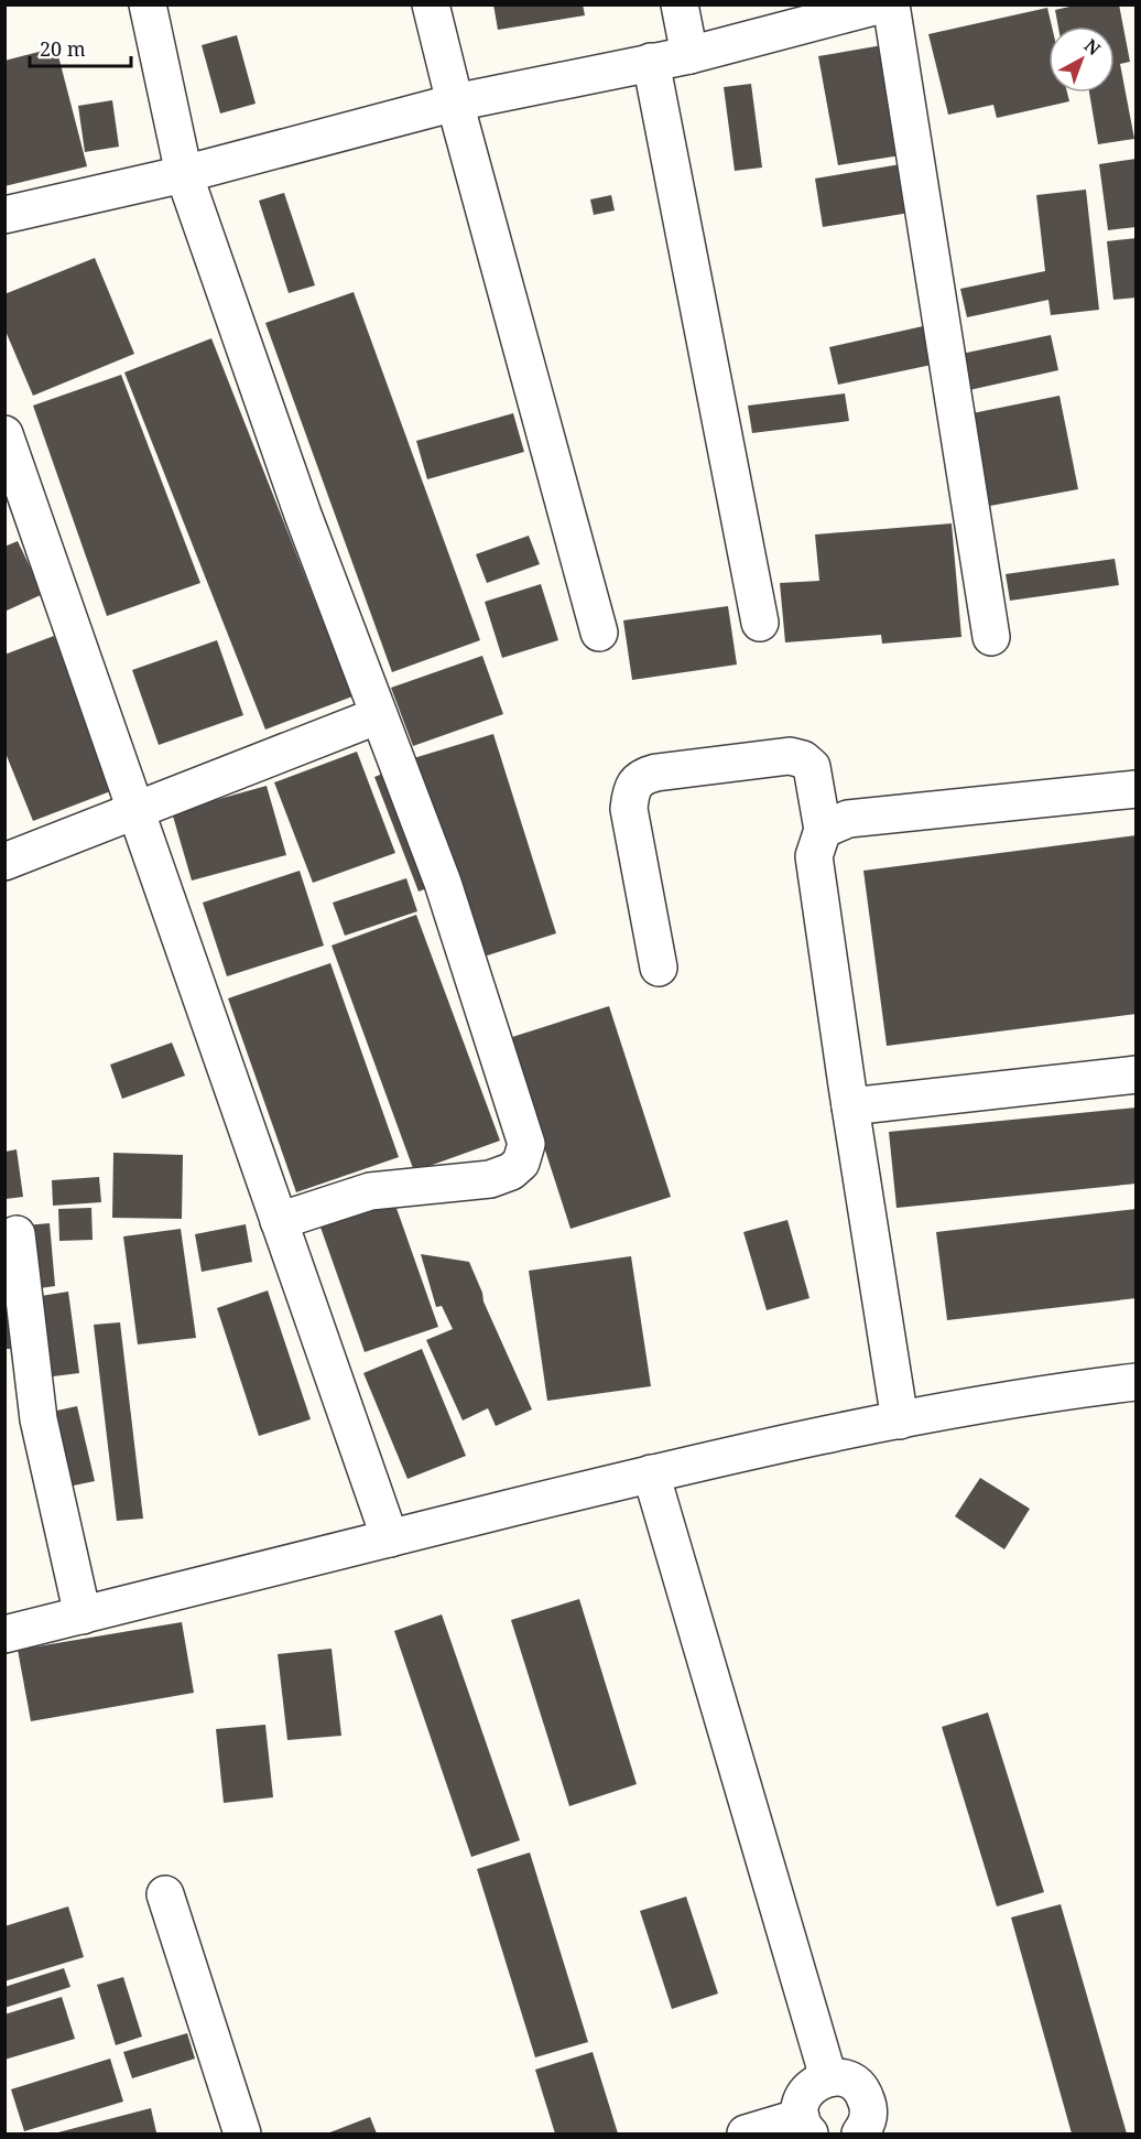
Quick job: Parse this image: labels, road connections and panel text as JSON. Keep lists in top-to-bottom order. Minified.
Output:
{"scale_bar":"20 m","north":"top right"}
